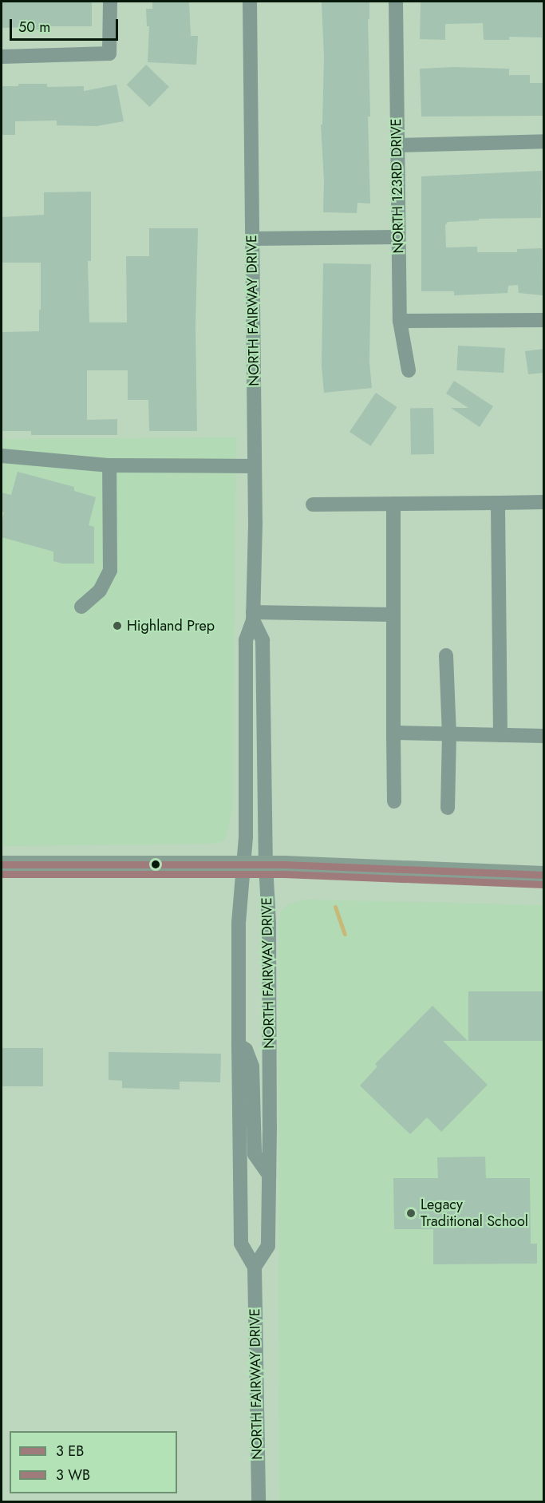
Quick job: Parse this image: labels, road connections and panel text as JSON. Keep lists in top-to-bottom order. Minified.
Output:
{"streets":{"street":["NORTH 123RD DRIVE","NORTH FAIRWAY DRIVE"]},"places":["Highland Prep","Legacy Traditional School"],"legend":["3 EB","3 WB"],"scale_bar":"50 m"}
